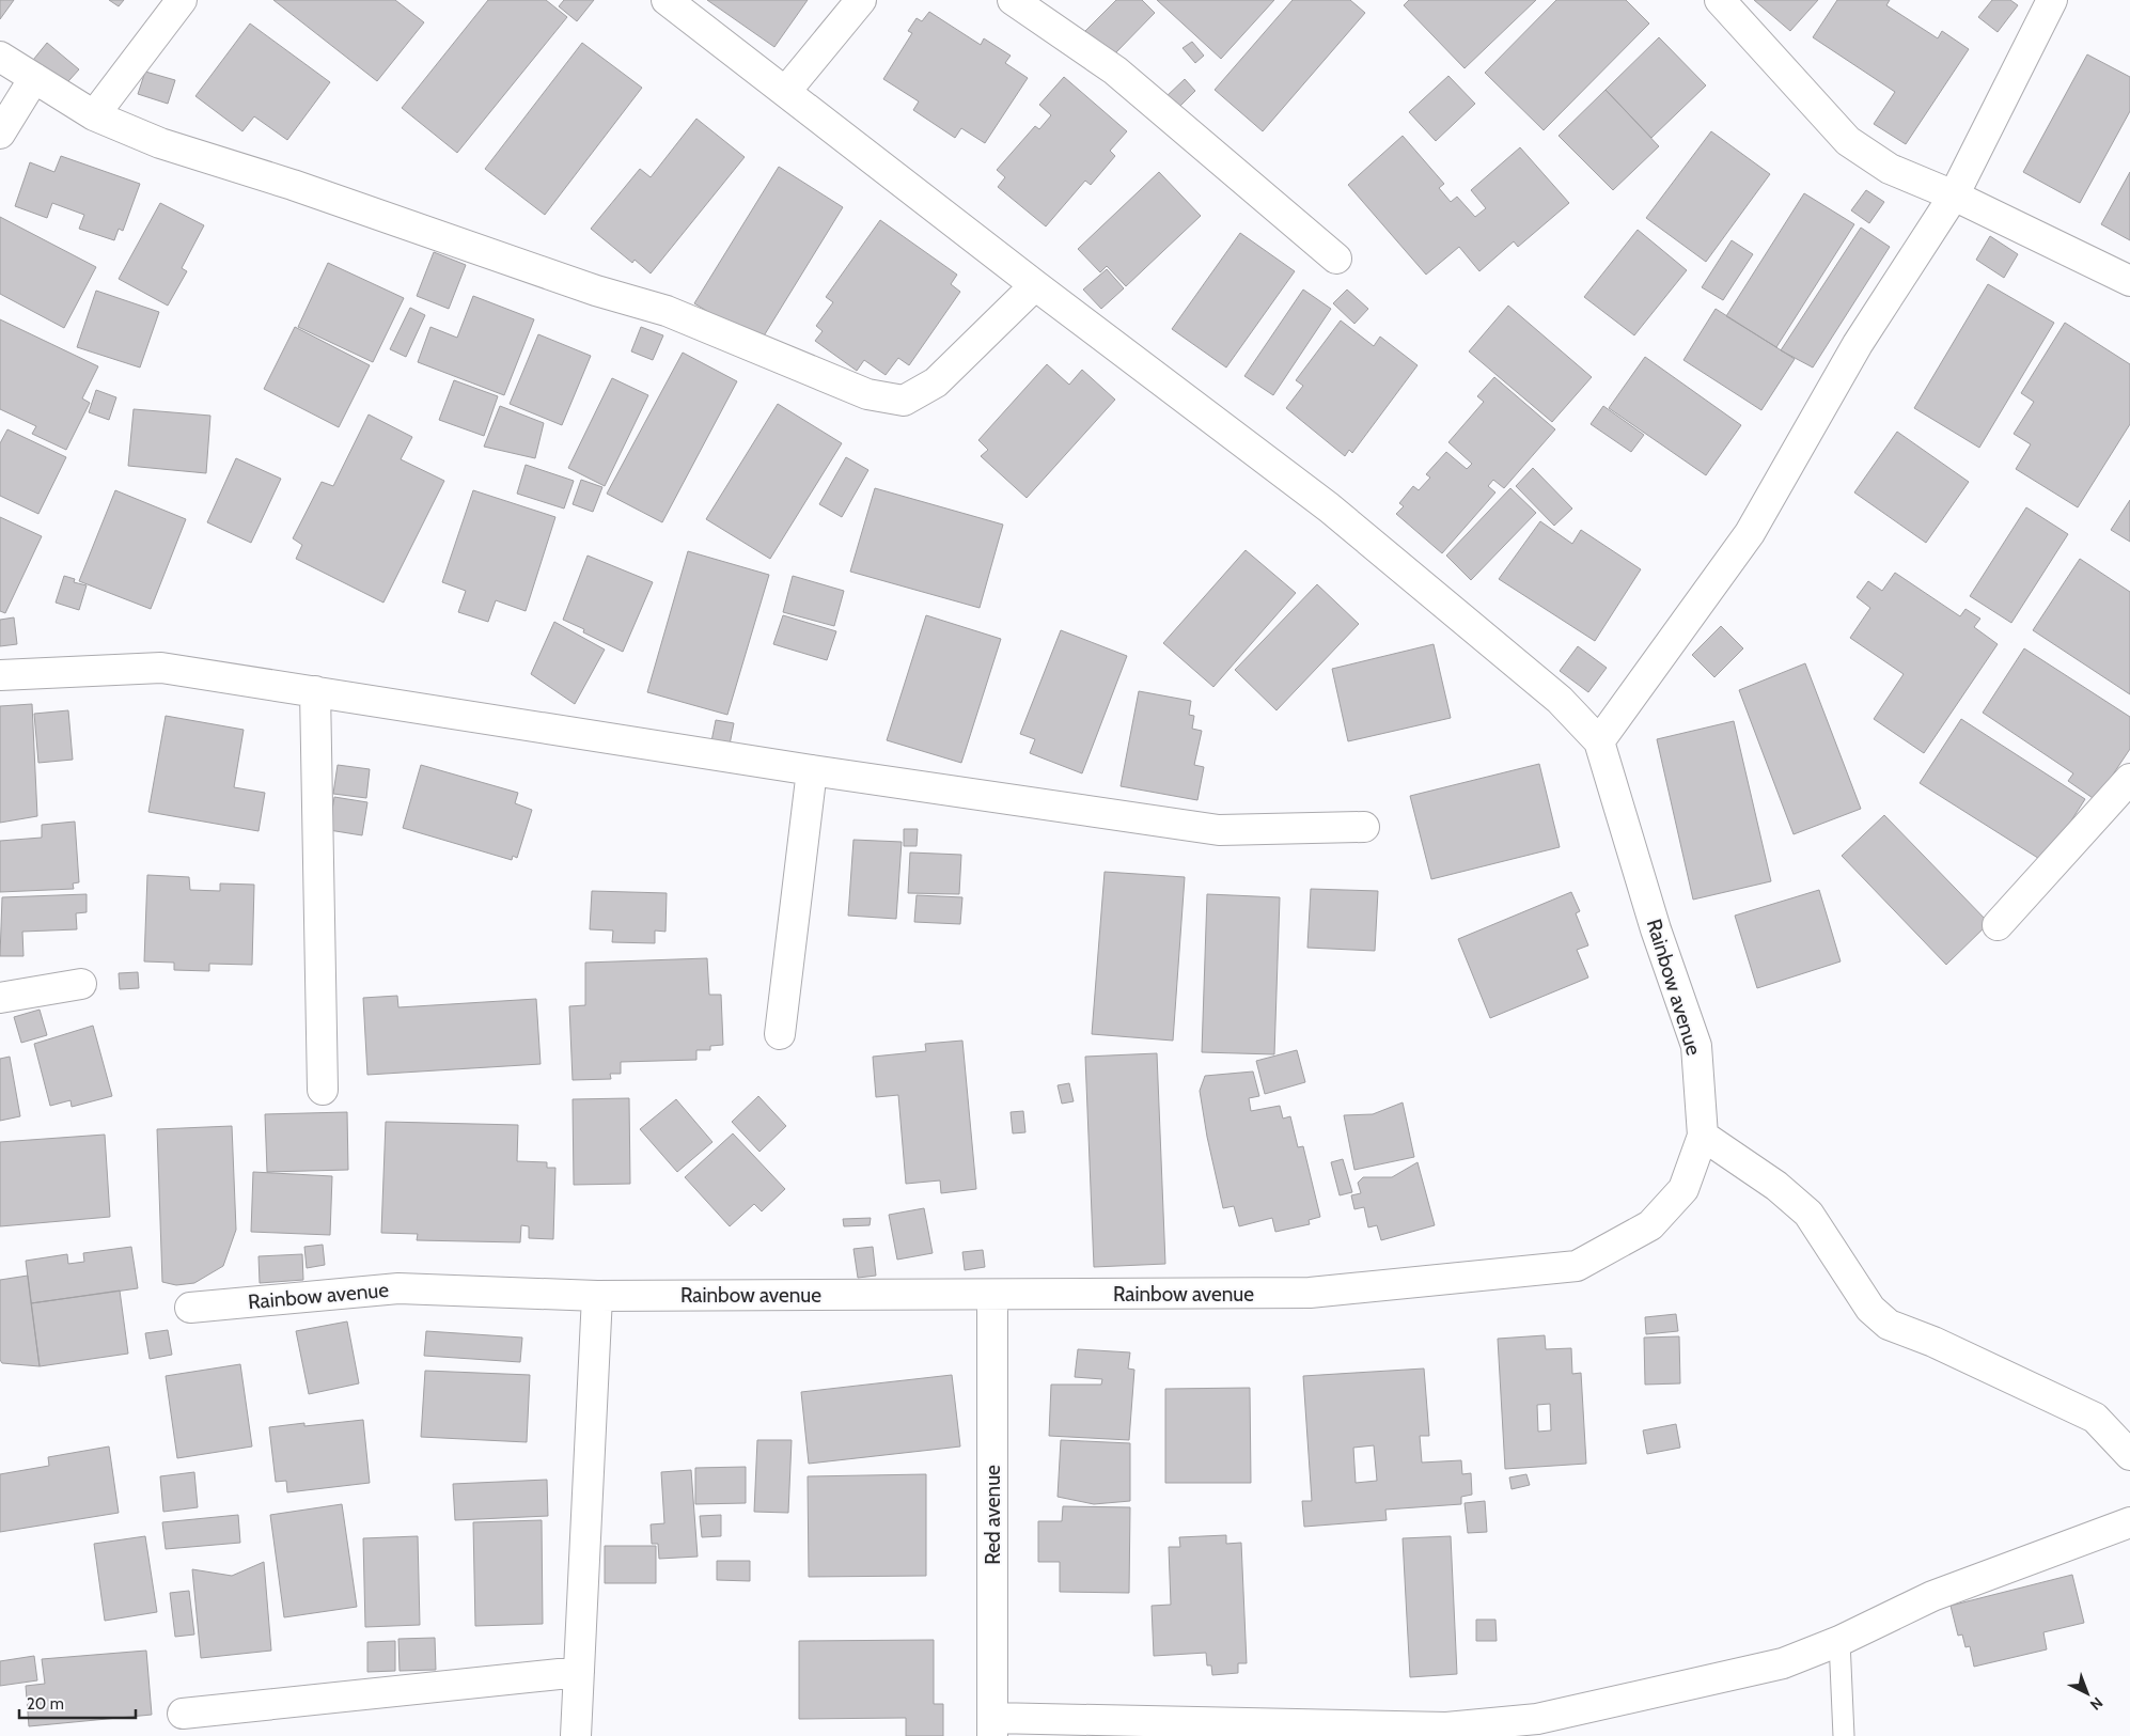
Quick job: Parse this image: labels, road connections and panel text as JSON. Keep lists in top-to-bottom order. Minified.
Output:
{"streets":{"street":["Rainbow avenue","Red avenue"]},"crossings":[["Rainbow avenue","Red avenue"]],"scale_bar":"20 m","north":"bottom right"}
